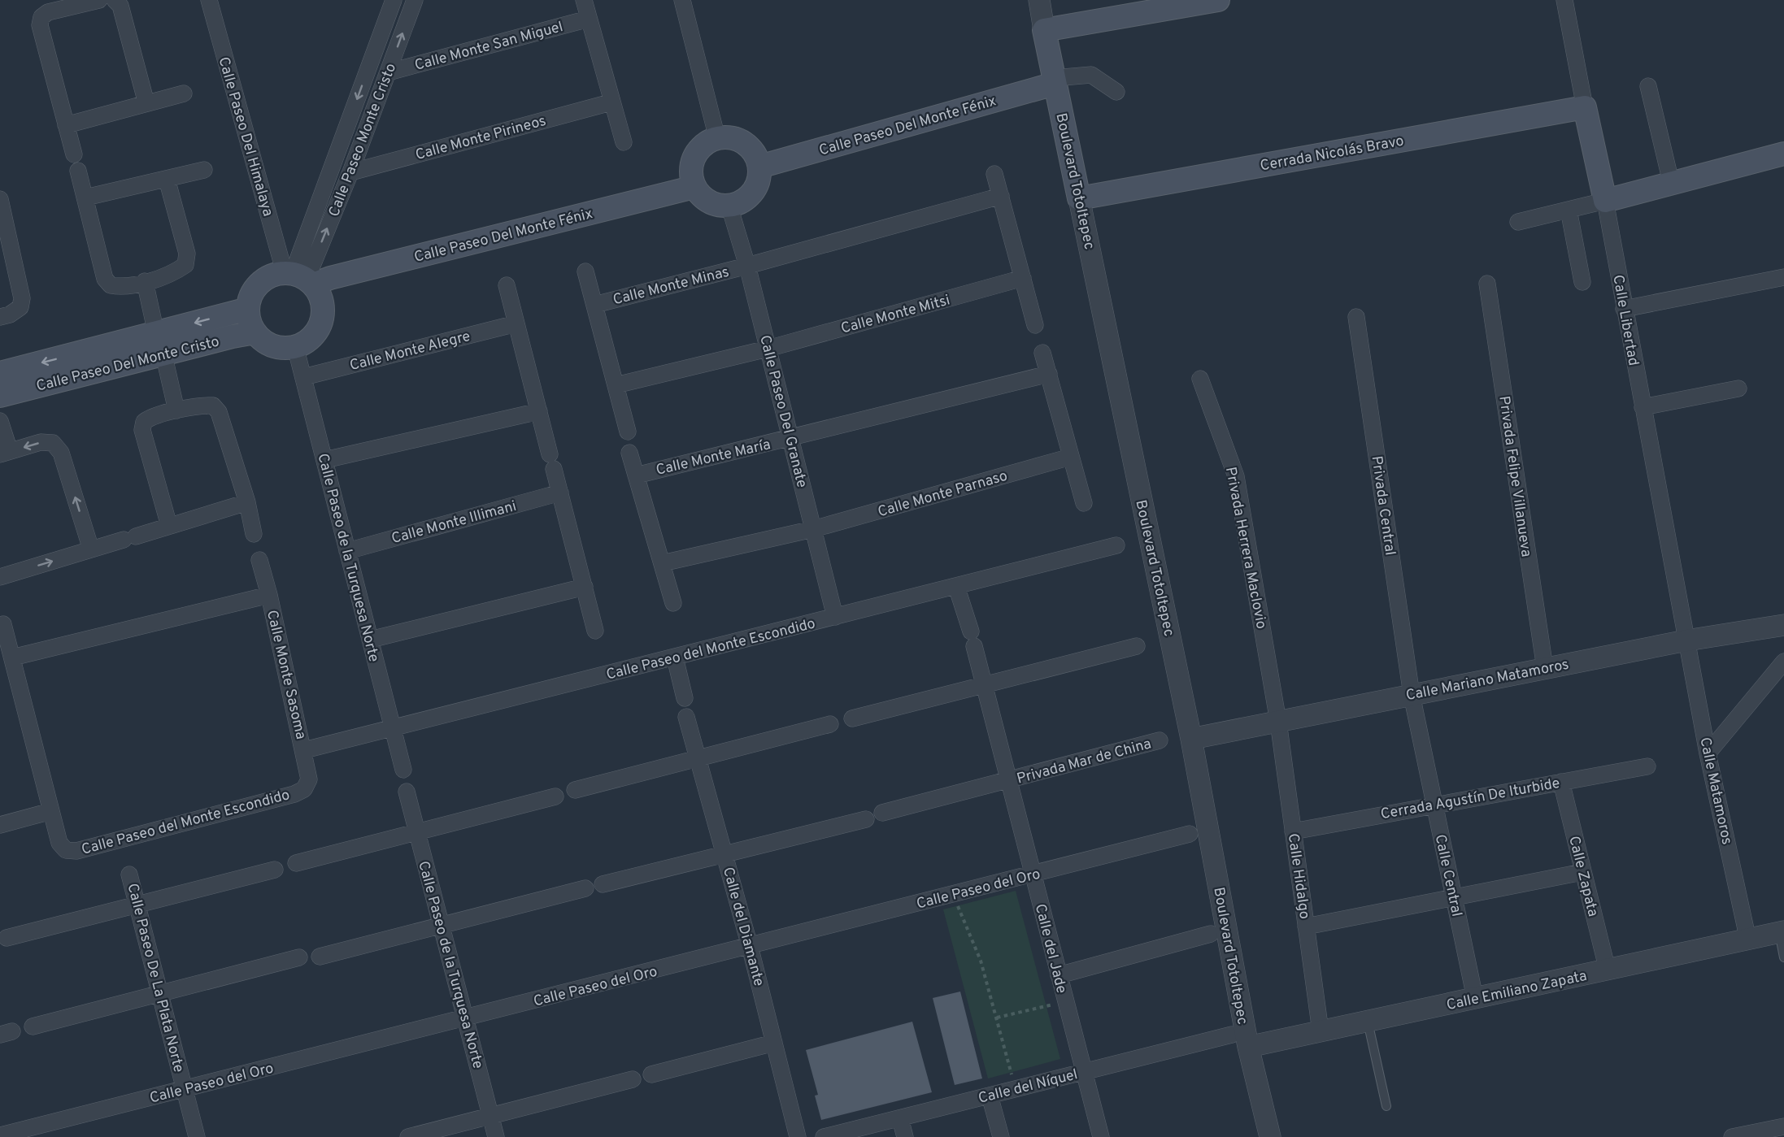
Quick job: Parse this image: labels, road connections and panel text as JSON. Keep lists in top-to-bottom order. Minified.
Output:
{"streets":{"main road":["Calle Paseo Del Monte Fénix","Cerrada Nicolás Bravo","Boulevard Totoltepec","Calle Libertad","Calle Paseo Del Monte Cristo"],"street":["Calle Monte San Miguel","Calle Paseo Del Himalaya","Calle Monte Pirineos","Calle Paseo Monte Cristo","Calle Monte Minas","Calle Monte Mitsi","Calle Monte Alegre","Calle Paseo Del Granate","Calle Monte María","Privada Felipe Villanueva","Calle Monte Parnaso","Privada Central","Calle Monte Illimani","Privada Herrera Maclovio","Calle Paseo de la Turquesa Norte","Calle Paseo del Monte Escondido","Calle Monte Sasoma","Calle Mariano Matamoros","Privada Mar de China","Calle Matamoros","Cerrada Agustín De Iturbide","Calle Central","Calle Hidalgo","Calle Zapata","Calle Paseo del Oro","Calle del Diamante","Calle del Jade","Calle Paseo De La Plata Norte","Calle Emiliano Zapata","Calle del Níquel"]},"crossings":[["Calle Monte San Miguel","Calle Paseo Monte Cristo"],["Calle Paseo Del Monte Fénix","Calle Paseo Del Himalaya"],["Calle Paseo Del Monte Fénix","Calle Paseo Monte Cristo"],["Calle Paseo Del Monte Fénix","Boulevard Totoltepec"],["Calle Paseo Del Monte Fénix","Calle Paseo Del Monte Cristo"],["Calle Paseo Del Monte Fénix","Calle Paseo Del Granate"],["Calle Paseo Del Monte Fénix","Calle Paseo de la Turquesa Norte"],["Calle Paseo Del Himalaya","Calle Paseo Monte Cristo"],["Calle Paseo Del Himalaya","Calle Paseo Del Monte Cristo"],["Calle Paseo Del Himalaya","Calle Paseo de la Turquesa Norte"],["Calle Monte Pirineos","Calle Paseo Monte Cristo"],["Calle Paseo Monte Cristo","Calle Paseo Del Monte Cristo"],["Calle Paseo Monte Cristo","Calle Paseo de la Turquesa Norte"],["Cerrada Nicolás Bravo","Boulevard Totoltepec"],["Cerrada Nicolás Bravo","Calle Libertad"],["Boulevard Totoltepec","Calle Mariano Matamoros"],["Boulevard Totoltepec","Calle Emiliano Zapata"],["Boulevard Totoltepec","Calle del Níquel"],["Calle Monte Minas","Calle Paseo Del Granate"],["Calle Monte Mitsi","Calle Paseo Del Granate"],["Calle Libertad","Calle Mariano Matamoros"],["Calle Libertad","Calle Matamoros"],["Calle Monte Alegre","Calle Paseo de la Turquesa Norte"],["Calle Paseo Del Monte Cristo","Calle Paseo de la Turquesa Norte"],["Calle Paseo Del Granate","Calle Monte María"],["Calle Paseo Del Granate","Calle Monte Parnaso"],["Calle Paseo Del Granate","Calle Paseo del Monte Escondido"],["Privada Felipe Villanueva","Calle Mariano Matamoros"],["Privada Central","Calle Mariano Matamoros"],["Privada Central","Calle Central"],["Calle Monte Illimani","Calle Paseo de la Turquesa Norte"],["Privada Herrera Maclovio","Calle Mariano Matamoros"],["Privada Herrera Maclovio","Calle Hidalgo"],["Calle Paseo de la Turquesa Norte","Calle Paseo del Monte Escondido"],["Calle Paseo de la Turquesa Norte","Calle Paseo del Oro"],["Calle Paseo del Monte Escondido","Calle Monte Sasoma"],["Calle Paseo del Monte Escondido","Calle del Jade"],["Calle Mariano Matamoros","Calle Matamoros"],["Calle Mariano Matamoros","Calle Central"],["Calle Mariano Matamoros","Calle Hidalgo"],["Privada Mar de China","Calle del Jade"],["Calle Matamoros","Calle Emiliano Zapata"],["Cerrada Agustín De Iturbide","Calle Central"],["Cerrada Agustín De Iturbide","Calle Hidalgo"],["Cerrada Agustín De Iturbide","Calle Zapata"],["Calle Central","Calle Emiliano Zapata"],["Calle Hidalgo","Calle Emiliano Zapata"],["Calle Zapata","Calle Emiliano Zapata"],["Calle Paseo del Oro","Calle del Diamante"],["Calle Paseo del Oro","Calle del Jade"],["Calle Paseo del Oro","Calle Paseo De La Plata Norte"],["Calle del Jade","Calle del Níquel"],["Calle Emiliano Zapata","Calle del Níquel"]]}
